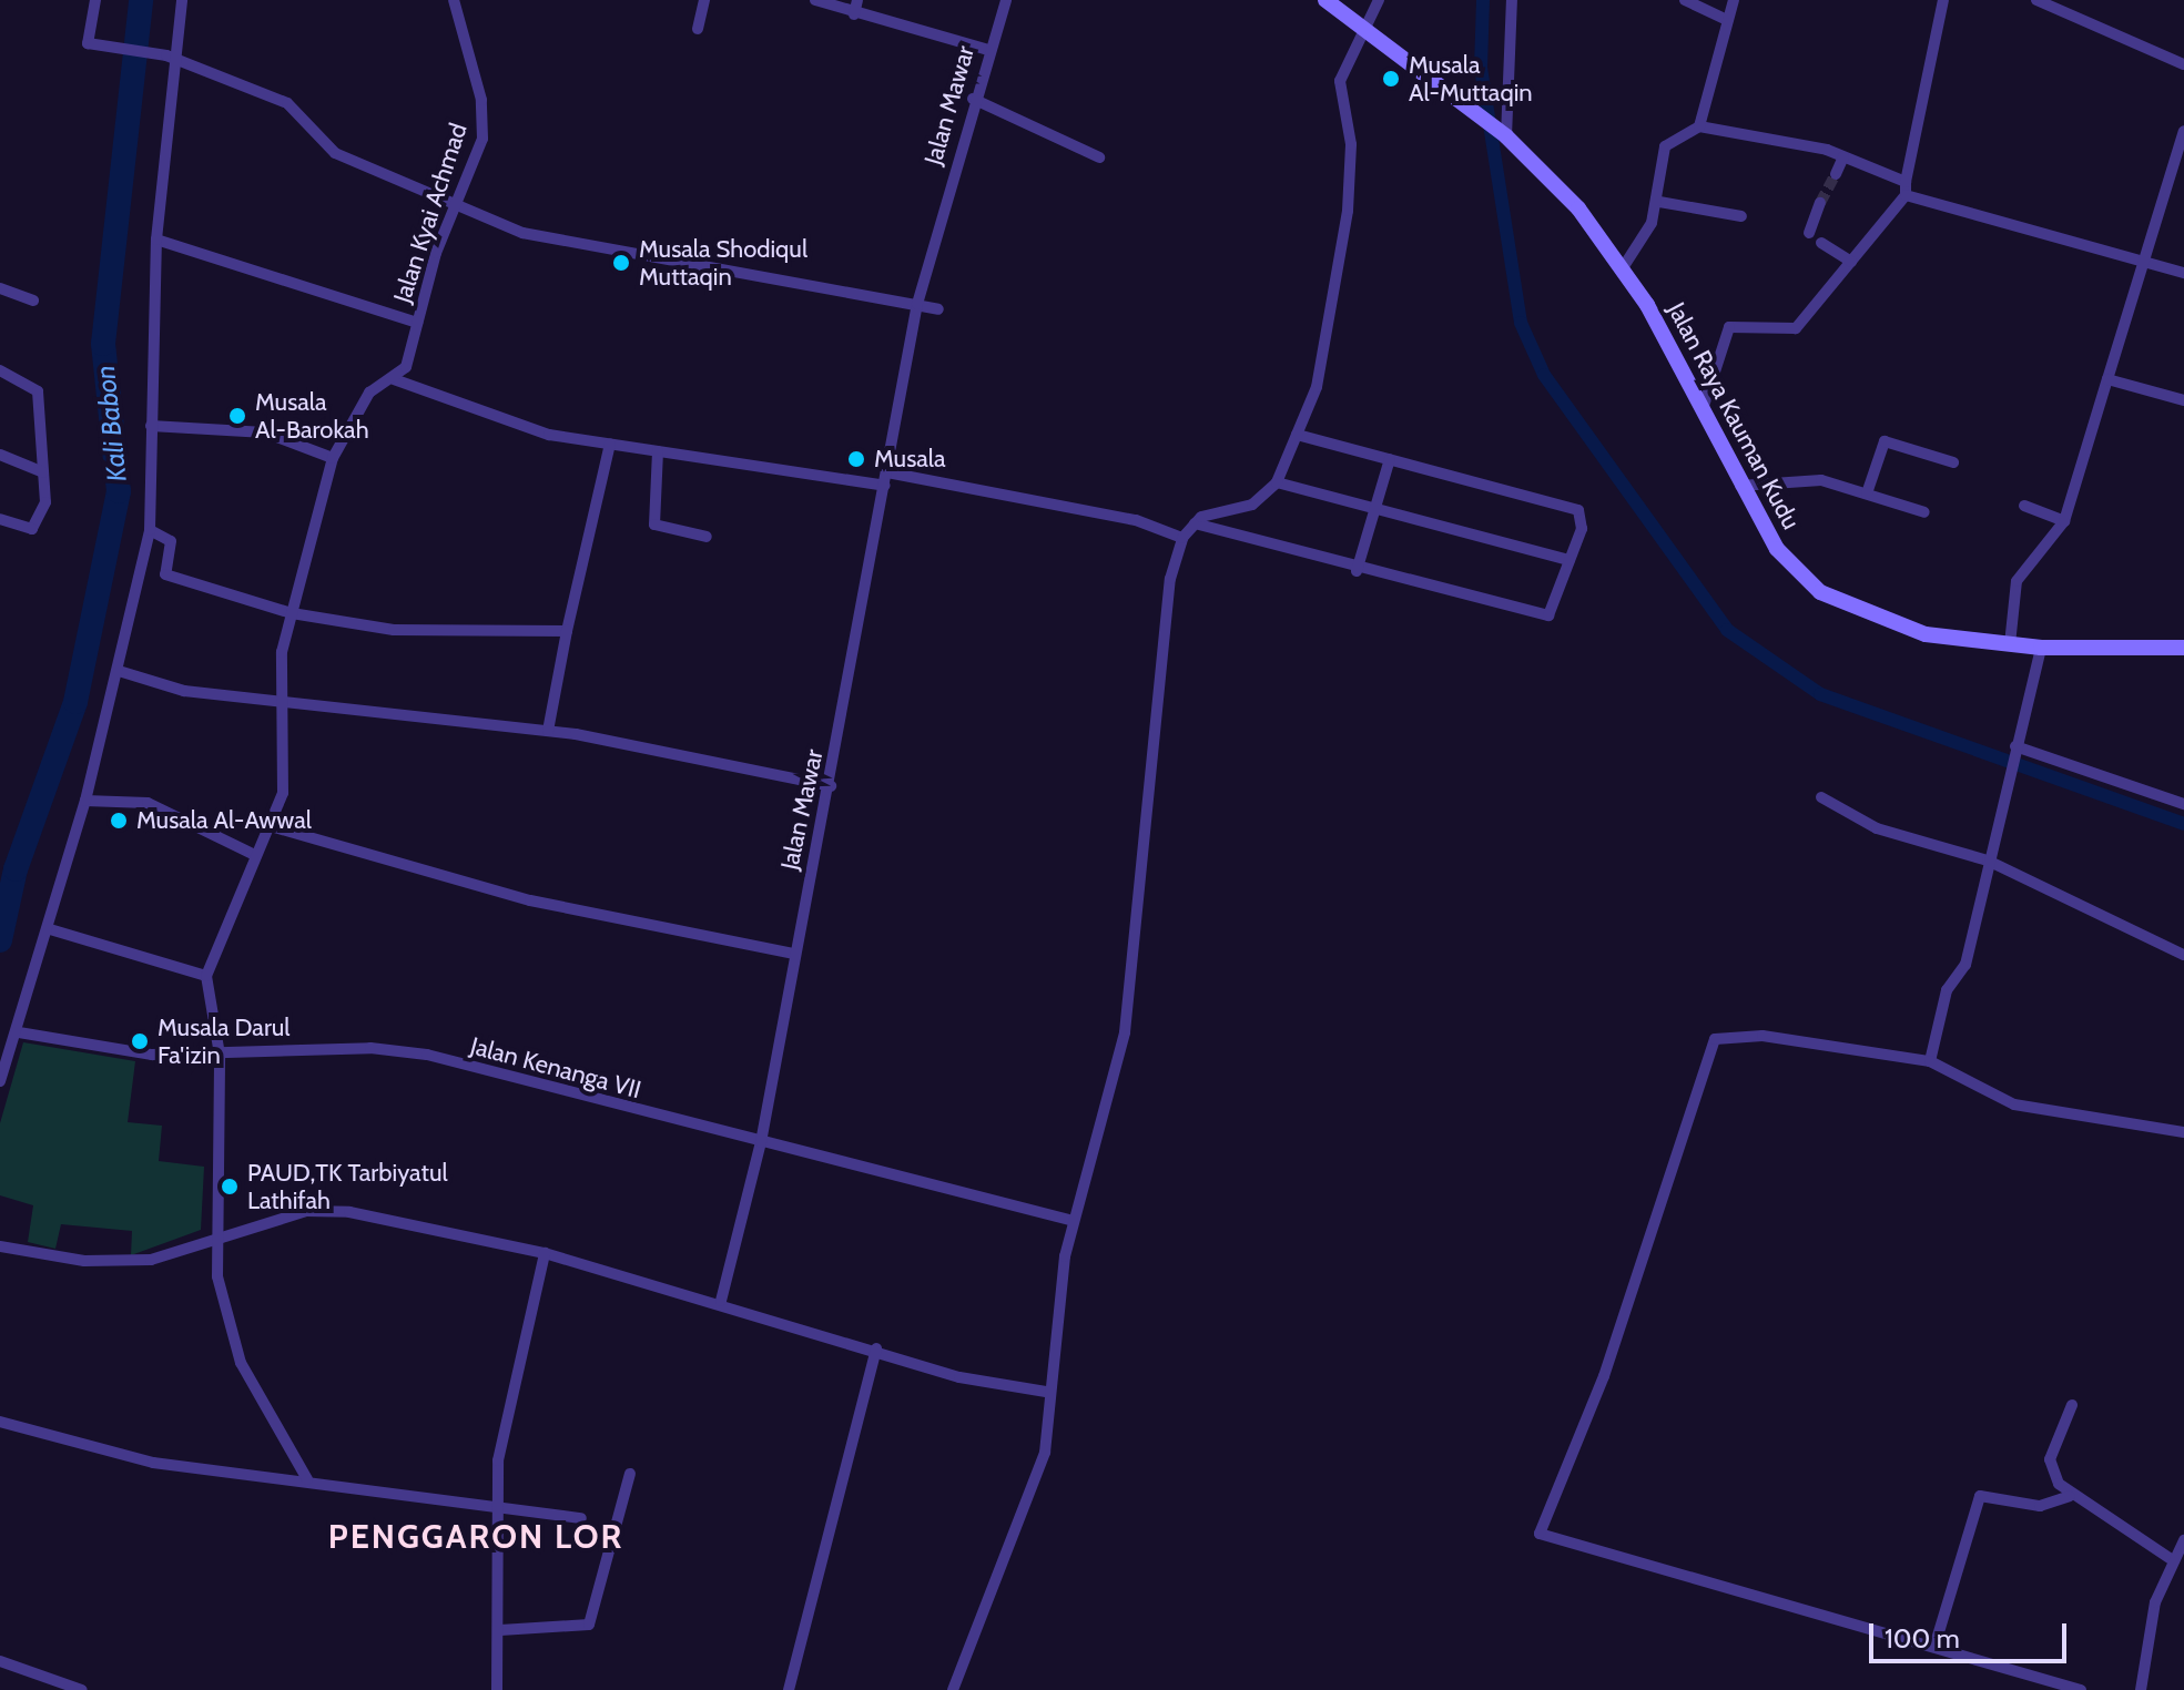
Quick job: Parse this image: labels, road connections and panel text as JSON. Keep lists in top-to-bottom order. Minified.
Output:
{"streets":{"street":["Jalan Mawar","Jalan Kyai Achmad","Jalan Raya Kauman Kudu","Jalan Kenanga VII"]},"crossings":[["Jalan Mawar","Jalan Kenanga VII"]],"districts":["PENGGARON LOR"],"water":["Kali Babon"],"places":["Musala Al-Muttaqin","Musala Shodiqul Muttaqin","Musala Al-Barokah","Musala","Musala Al-Awwal","Musala Darul Fa'izin","PAUD,TK Tarbiyatul Lathifah"],"scale_bar":"100 m"}
